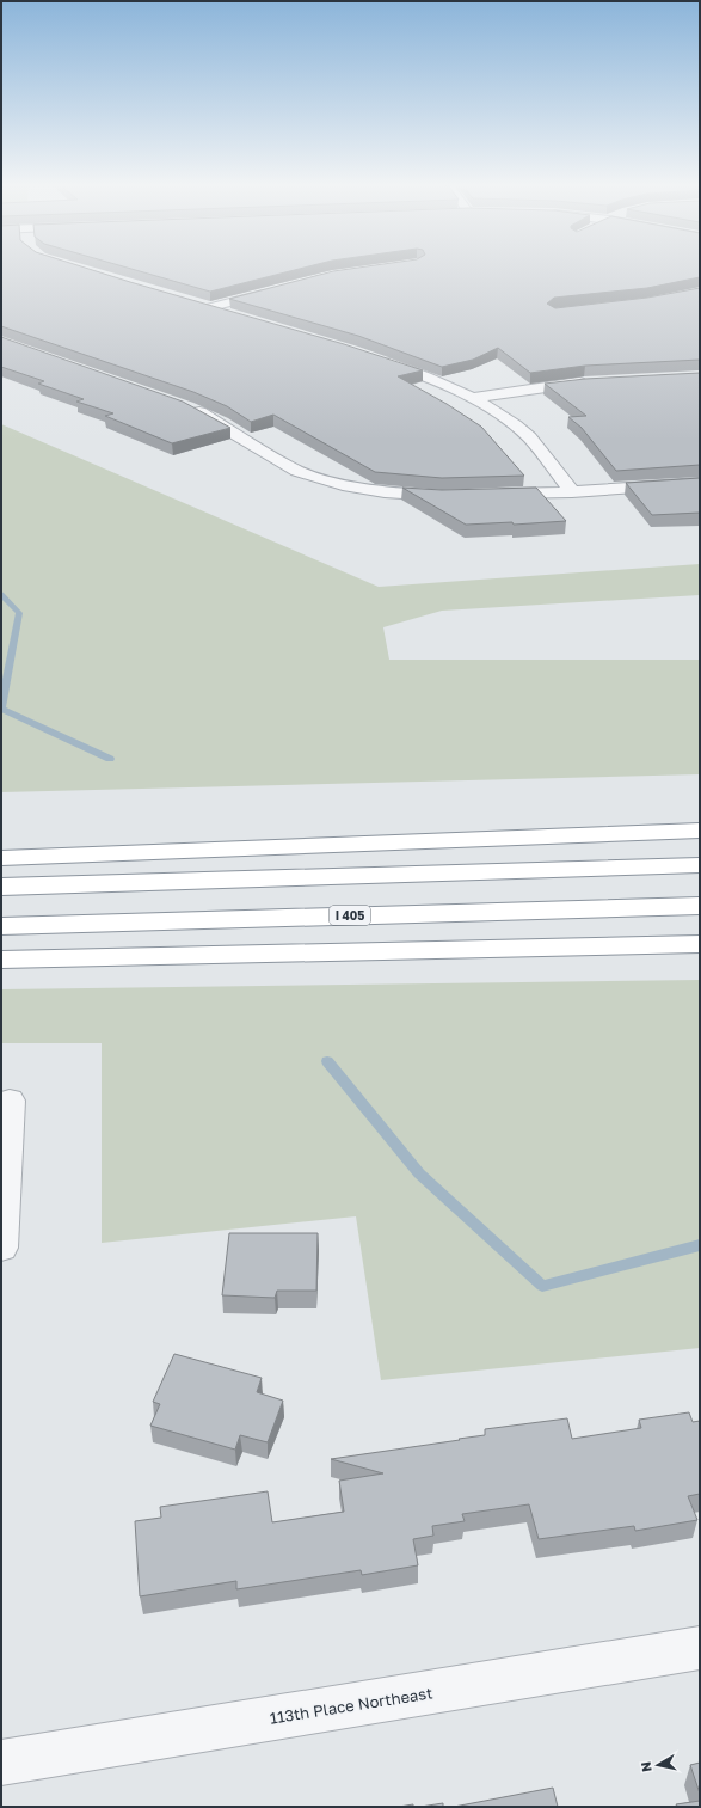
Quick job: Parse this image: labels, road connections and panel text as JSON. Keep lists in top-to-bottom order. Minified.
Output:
{"streets":{"highway":["I 405"],"street":["113th Place Northeast"]},"north":"left"}
